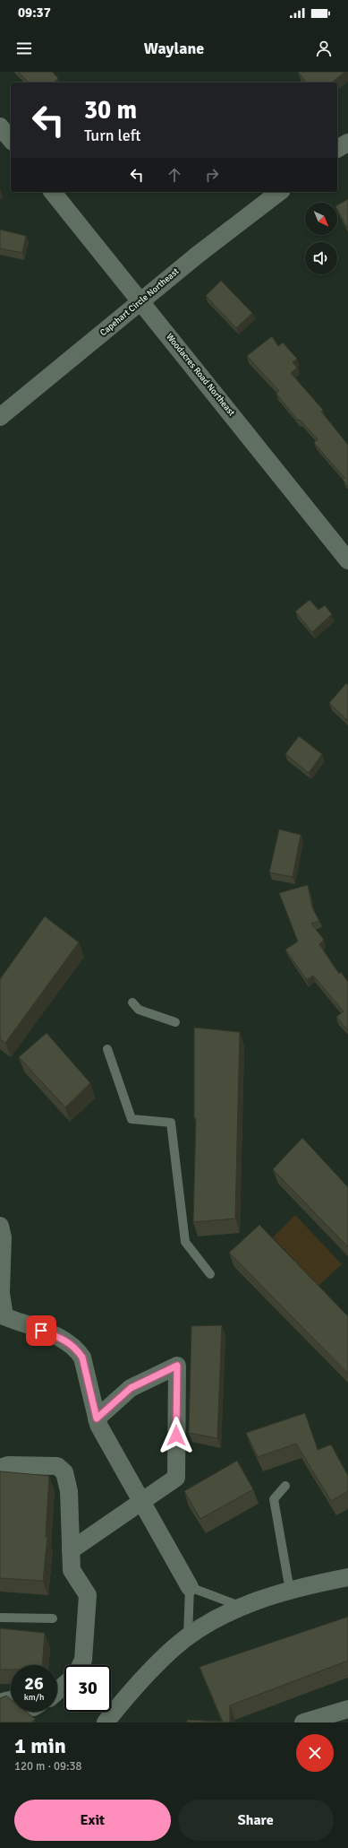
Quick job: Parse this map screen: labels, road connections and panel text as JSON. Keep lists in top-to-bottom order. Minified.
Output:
{"streets":{"street":["Capehart Circle Northeast","Woodacres Road Northeast"]},"crossings":[["Capehart Circle Northeast","Woodacres Road Northeast"]],"north":"bottom right","page":{"status":"09:37","header":"Waylane","turn":["30 m","Turn left"],"speed":"26 km/h","limit":"30","heading":["1 min","120 m · 09:38"],"buttons":["Exit","Share"]}}
